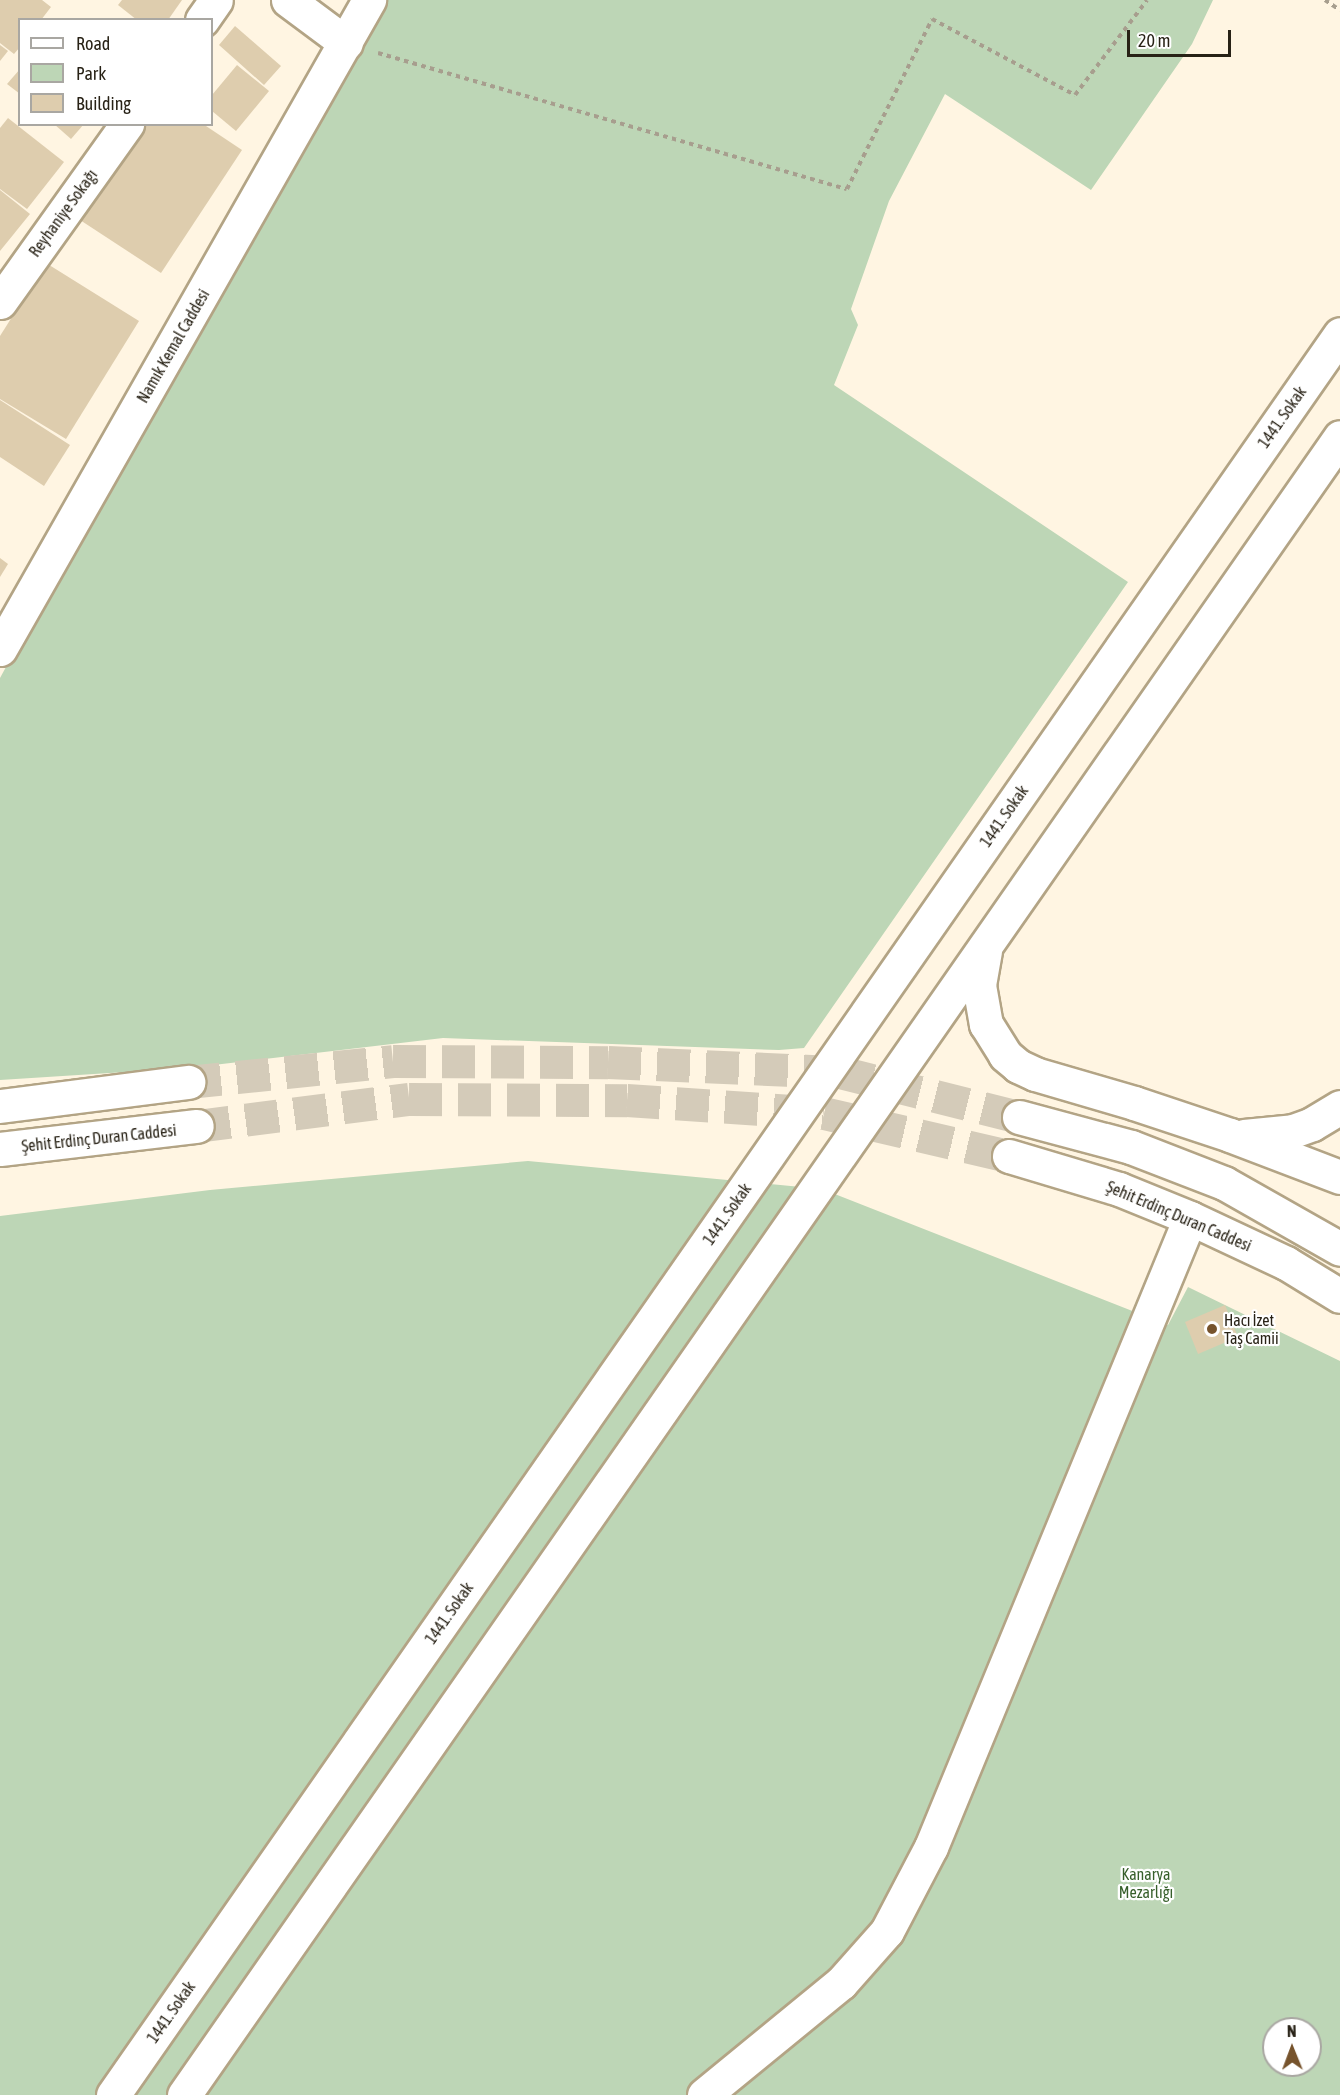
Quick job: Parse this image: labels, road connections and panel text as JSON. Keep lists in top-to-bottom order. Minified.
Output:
{"streets":{"street":["Reyhaniye Sokağı","Namık Kemal Caddesi","1441. Sokak","Şehit Erdinç Duran Caddesi"]},"parks":["Kanarya Mezarlığı"],"places":["Hacı İzet Taş Camii"],"legend":["Road","Park","Building"],"scale_bar":"20 m","north":"top"}
